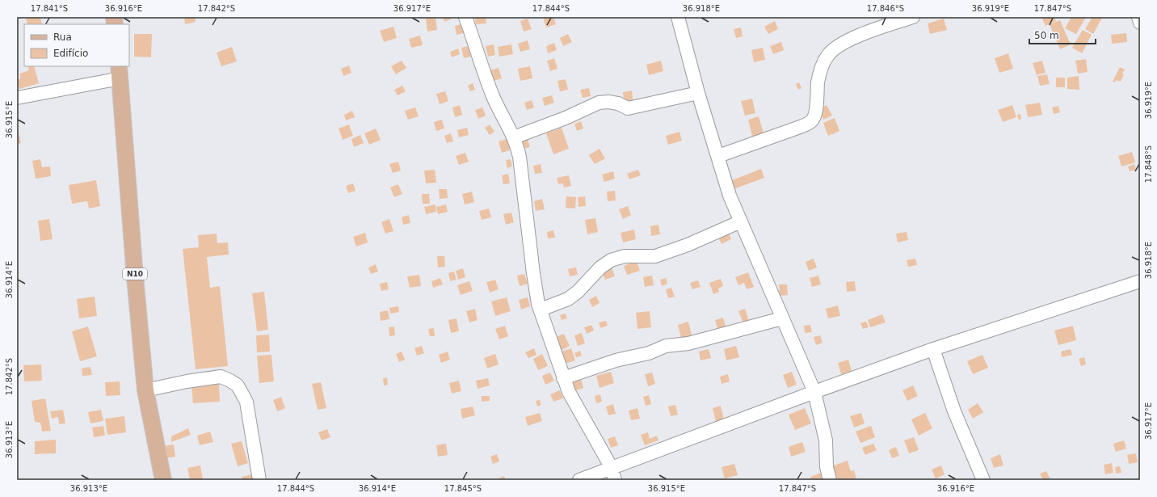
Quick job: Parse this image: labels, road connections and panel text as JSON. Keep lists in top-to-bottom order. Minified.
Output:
{"streets":{"main road":["N10"]},"legend":["Rua","Edifício"],"scale_bar":"50 m","coordinates":["17.841°S","36.916°E","17.842°S","36.917°E","17.844°S","36.918°E","17.846°S","36.919°E","17.847°S","36.915°E","17.848°S","36.914°E","36.913°E","17.845°S"]}
